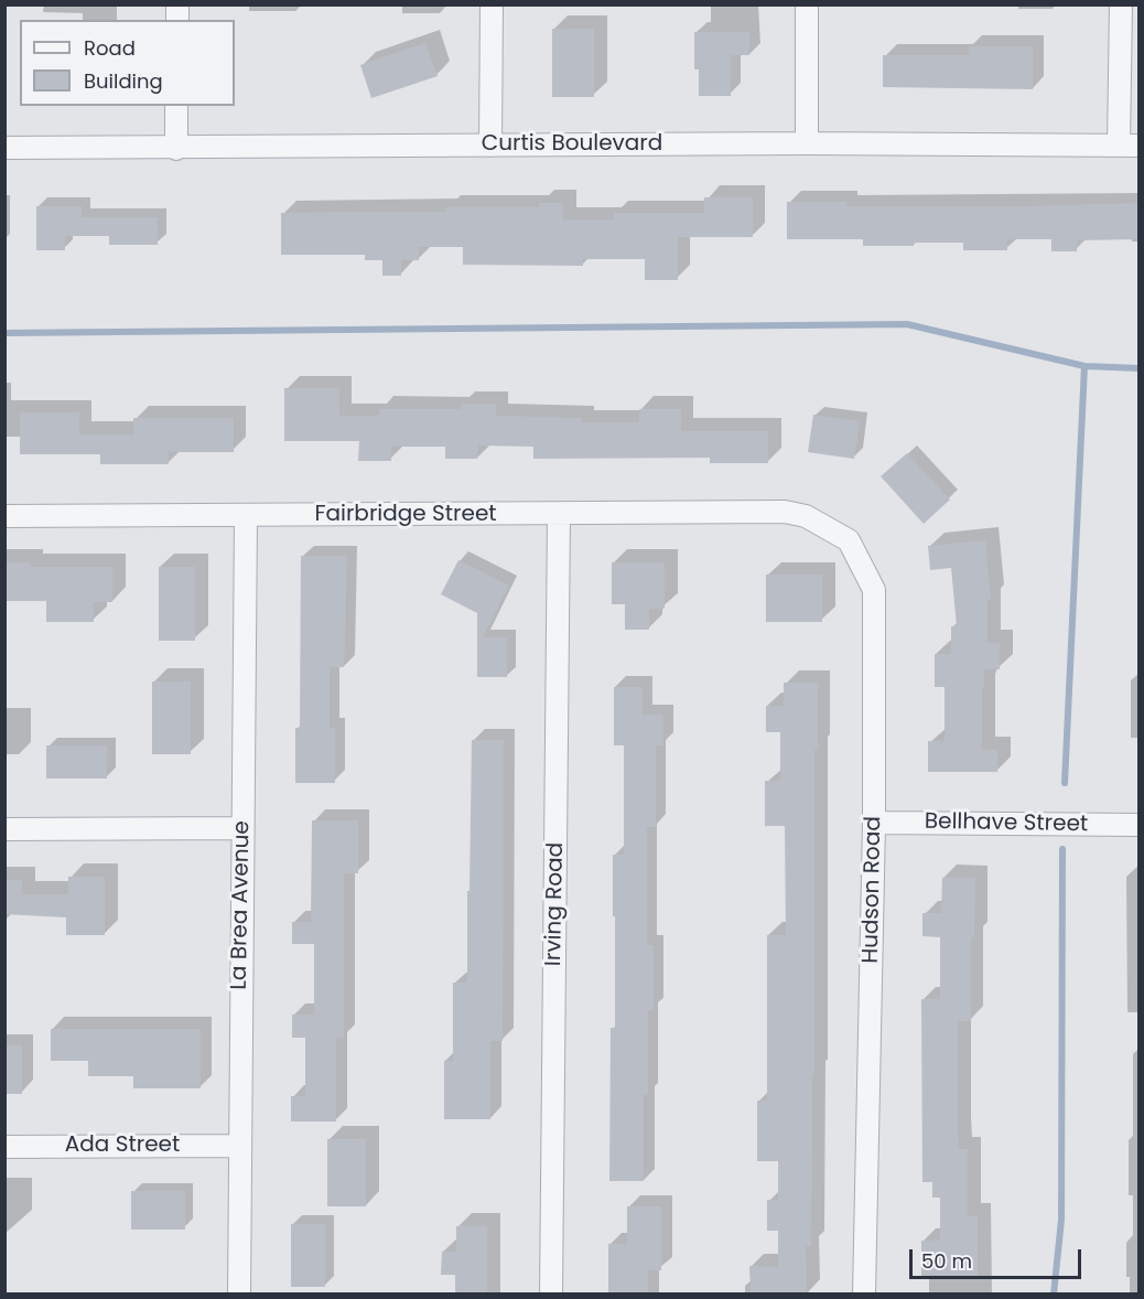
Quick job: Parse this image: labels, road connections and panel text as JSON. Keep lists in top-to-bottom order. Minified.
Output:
{"streets":{"street":["Curtis Boulevard","Fairbridge Street","Bellhave Street","Hudson Road","Irving Road","La Brea Avenue","Ada Street"]},"crossings":[["Fairbridge Street","Hudson Road"],["Fairbridge Street","Irving Road"],["Fairbridge Street","La Brea Avenue"],["Bellhave Street","Hudson Road"],["La Brea Avenue","Ada Street"]],"legend":["Road","Building"],"scale_bar":"50 m"}
